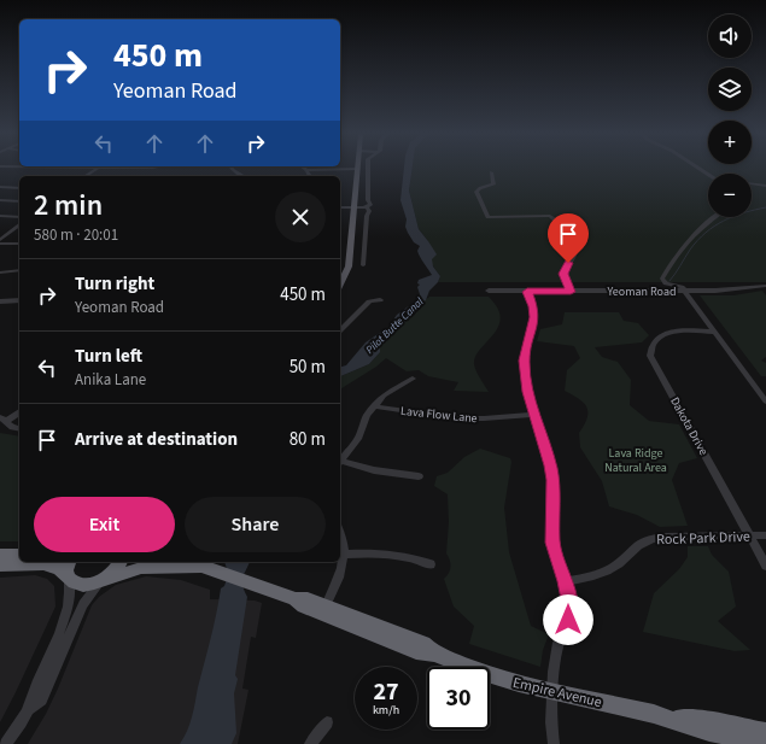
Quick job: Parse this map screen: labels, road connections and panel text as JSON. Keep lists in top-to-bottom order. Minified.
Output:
{"streets":{"highway":["Empire Avenue"],"street":["Yeoman Road","Lava Flow Lane","Dakota Drive","Rock Park Drive"]},"crossings":[["Dakota Drive","Rock Park Drive"]],"water":["Pilot Butte Canal"],"parks":["Lava Ridge Natural Area"],"page":{"map_buttons":["+","−"],"turn":["450 m","Yeoman Road"],"heading":["2 min","580 m · 20:01"],"list":[{"name":"Turn right","note":"Yeoman Road","value":"450 m"},{"name":"Turn left","note":"Anika Lane","value":"50 m"},{"name":"Arrive at destination","value":"80 m"}],"buttons":["Exit","Share"],"speed":"27 km/h","limit":"30"}}
